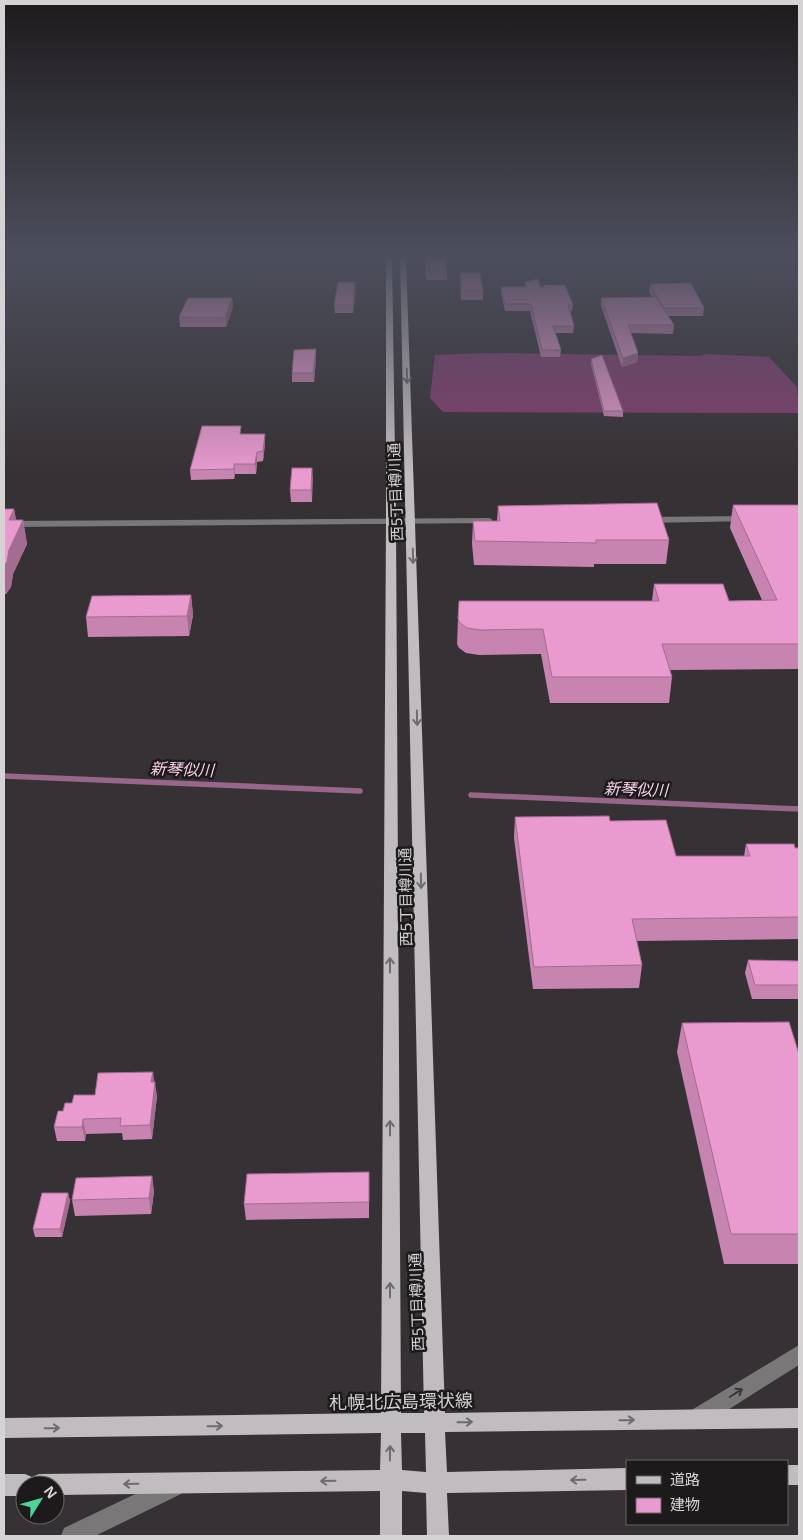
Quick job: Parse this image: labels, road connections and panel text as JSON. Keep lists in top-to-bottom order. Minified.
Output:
{"streets":{"main road":["西5丁目樽川通","札幌北広島環状線"]},"crossings":[["西5丁目樽川通","札幌北広島環状線"]],"water":["新琴似川"],"legend":["道路","建物"],"north":"top right"}
